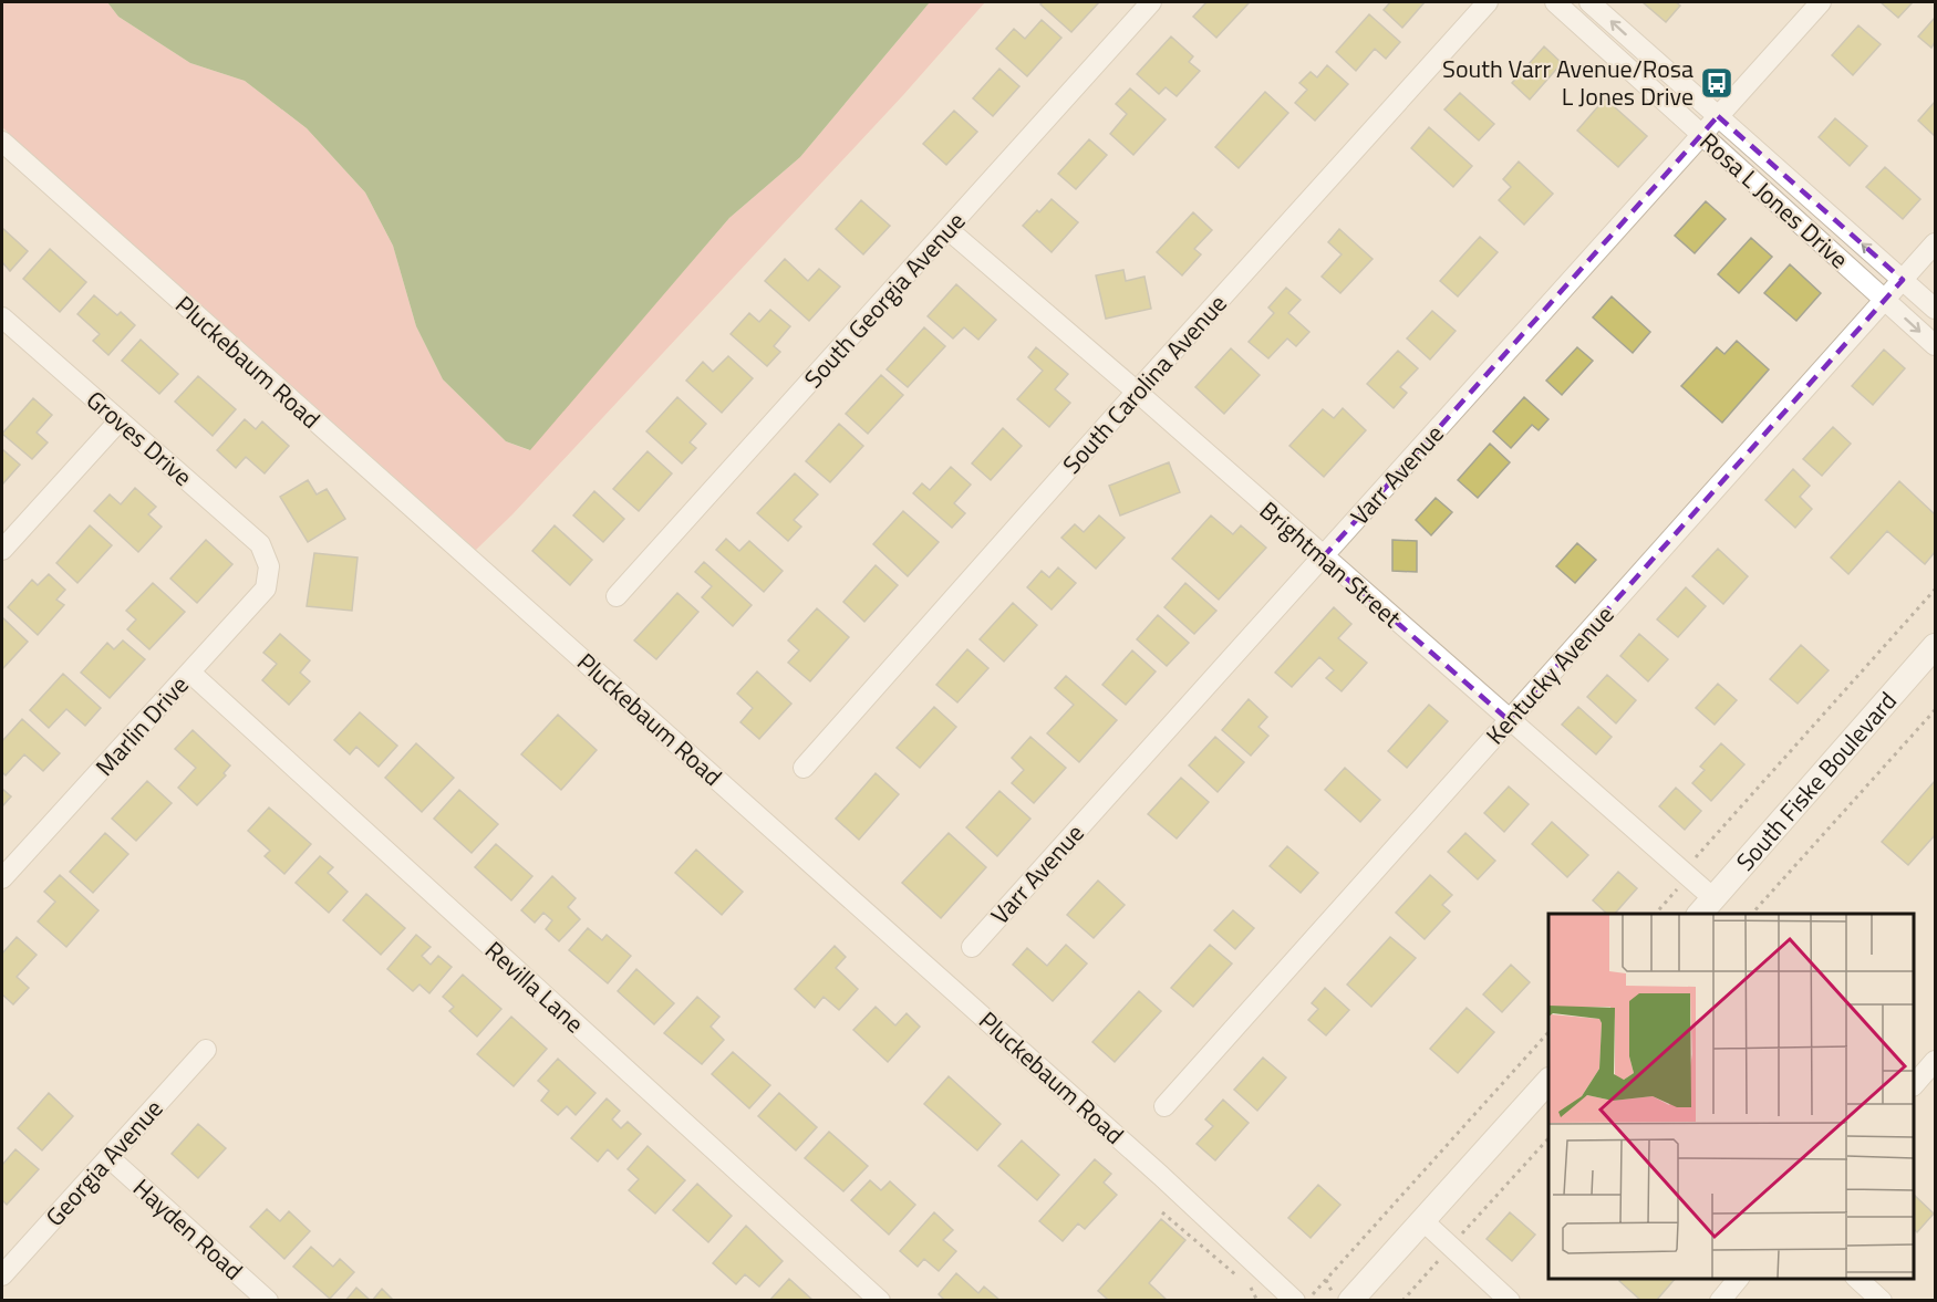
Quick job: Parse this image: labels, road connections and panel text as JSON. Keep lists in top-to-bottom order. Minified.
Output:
{"streets":{"main road":["South Fiske Boulevard"],"street":["Rosa L Jones Drive","South Georgia Avenue","Pluckebaum Road","South Carolina Avenue","Groves Drive","Varr Avenue","Brightman Street","Kentucky Avenue","Marlin Drive","Revilla Lane","Georgia Avenue","Hayden Road"]},"crossings":[["Rosa L Jones Drive","Varr Avenue"],["Rosa L Jones Drive","Kentucky Avenue"],["South Georgia Avenue","Brightman Street"],["South Carolina Avenue","Brightman Street"],["Groves Drive","Marlin Drive"],["Varr Avenue","Brightman Street"],["Brightman Street","Kentucky Avenue"],["Brightman Street","South Fiske Boulevard"],["Marlin Drive","Revilla Lane"],["Georgia Avenue","Hayden Road"]],"places":{"bus stop":["South Varr Avenue/Rosa L Jones Drive"]}}
